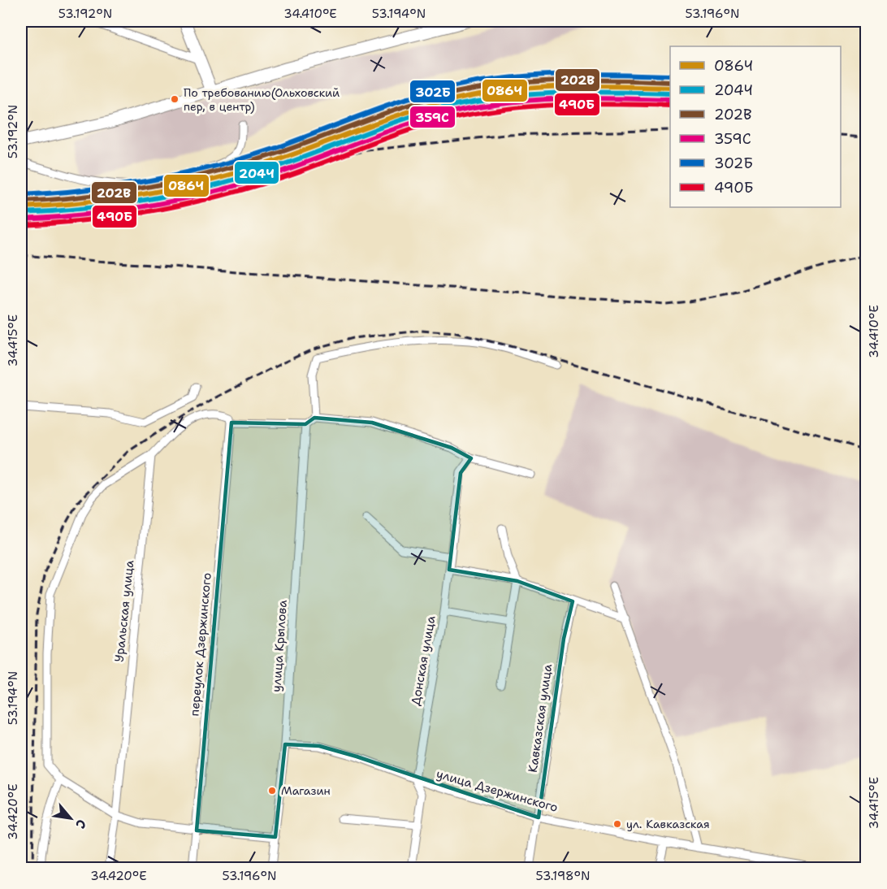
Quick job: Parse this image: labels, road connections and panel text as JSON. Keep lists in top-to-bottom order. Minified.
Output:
{"streets":{"street":["Уральская улица","переулок Дзержинского","улица Крылова","Донская улица","Кавказская улица","улица Дзержинского"]},"crossings":[["улица Крылова","улица Дзержинского"],["Донская улица","улица Дзержинского"],["Кавказская улица","улица Дзержинского"]],"places":["По требованию(Ольховский пер, в центр)","Магазин","ул. Кавказская"],"lines":["transit line 302Б","transit line 202В","transit line 086Ч","transit line 204Ч","transit line 359С","transit line 490Б"],"legend":["086Ч","204Ч","202В","359С","302Б","490Б"],"north":"bottom right","coordinates":["53.192°N","34.410°E","53.194°N","53.196°N","34.415°E","34.420°E","53.198°N"]}
